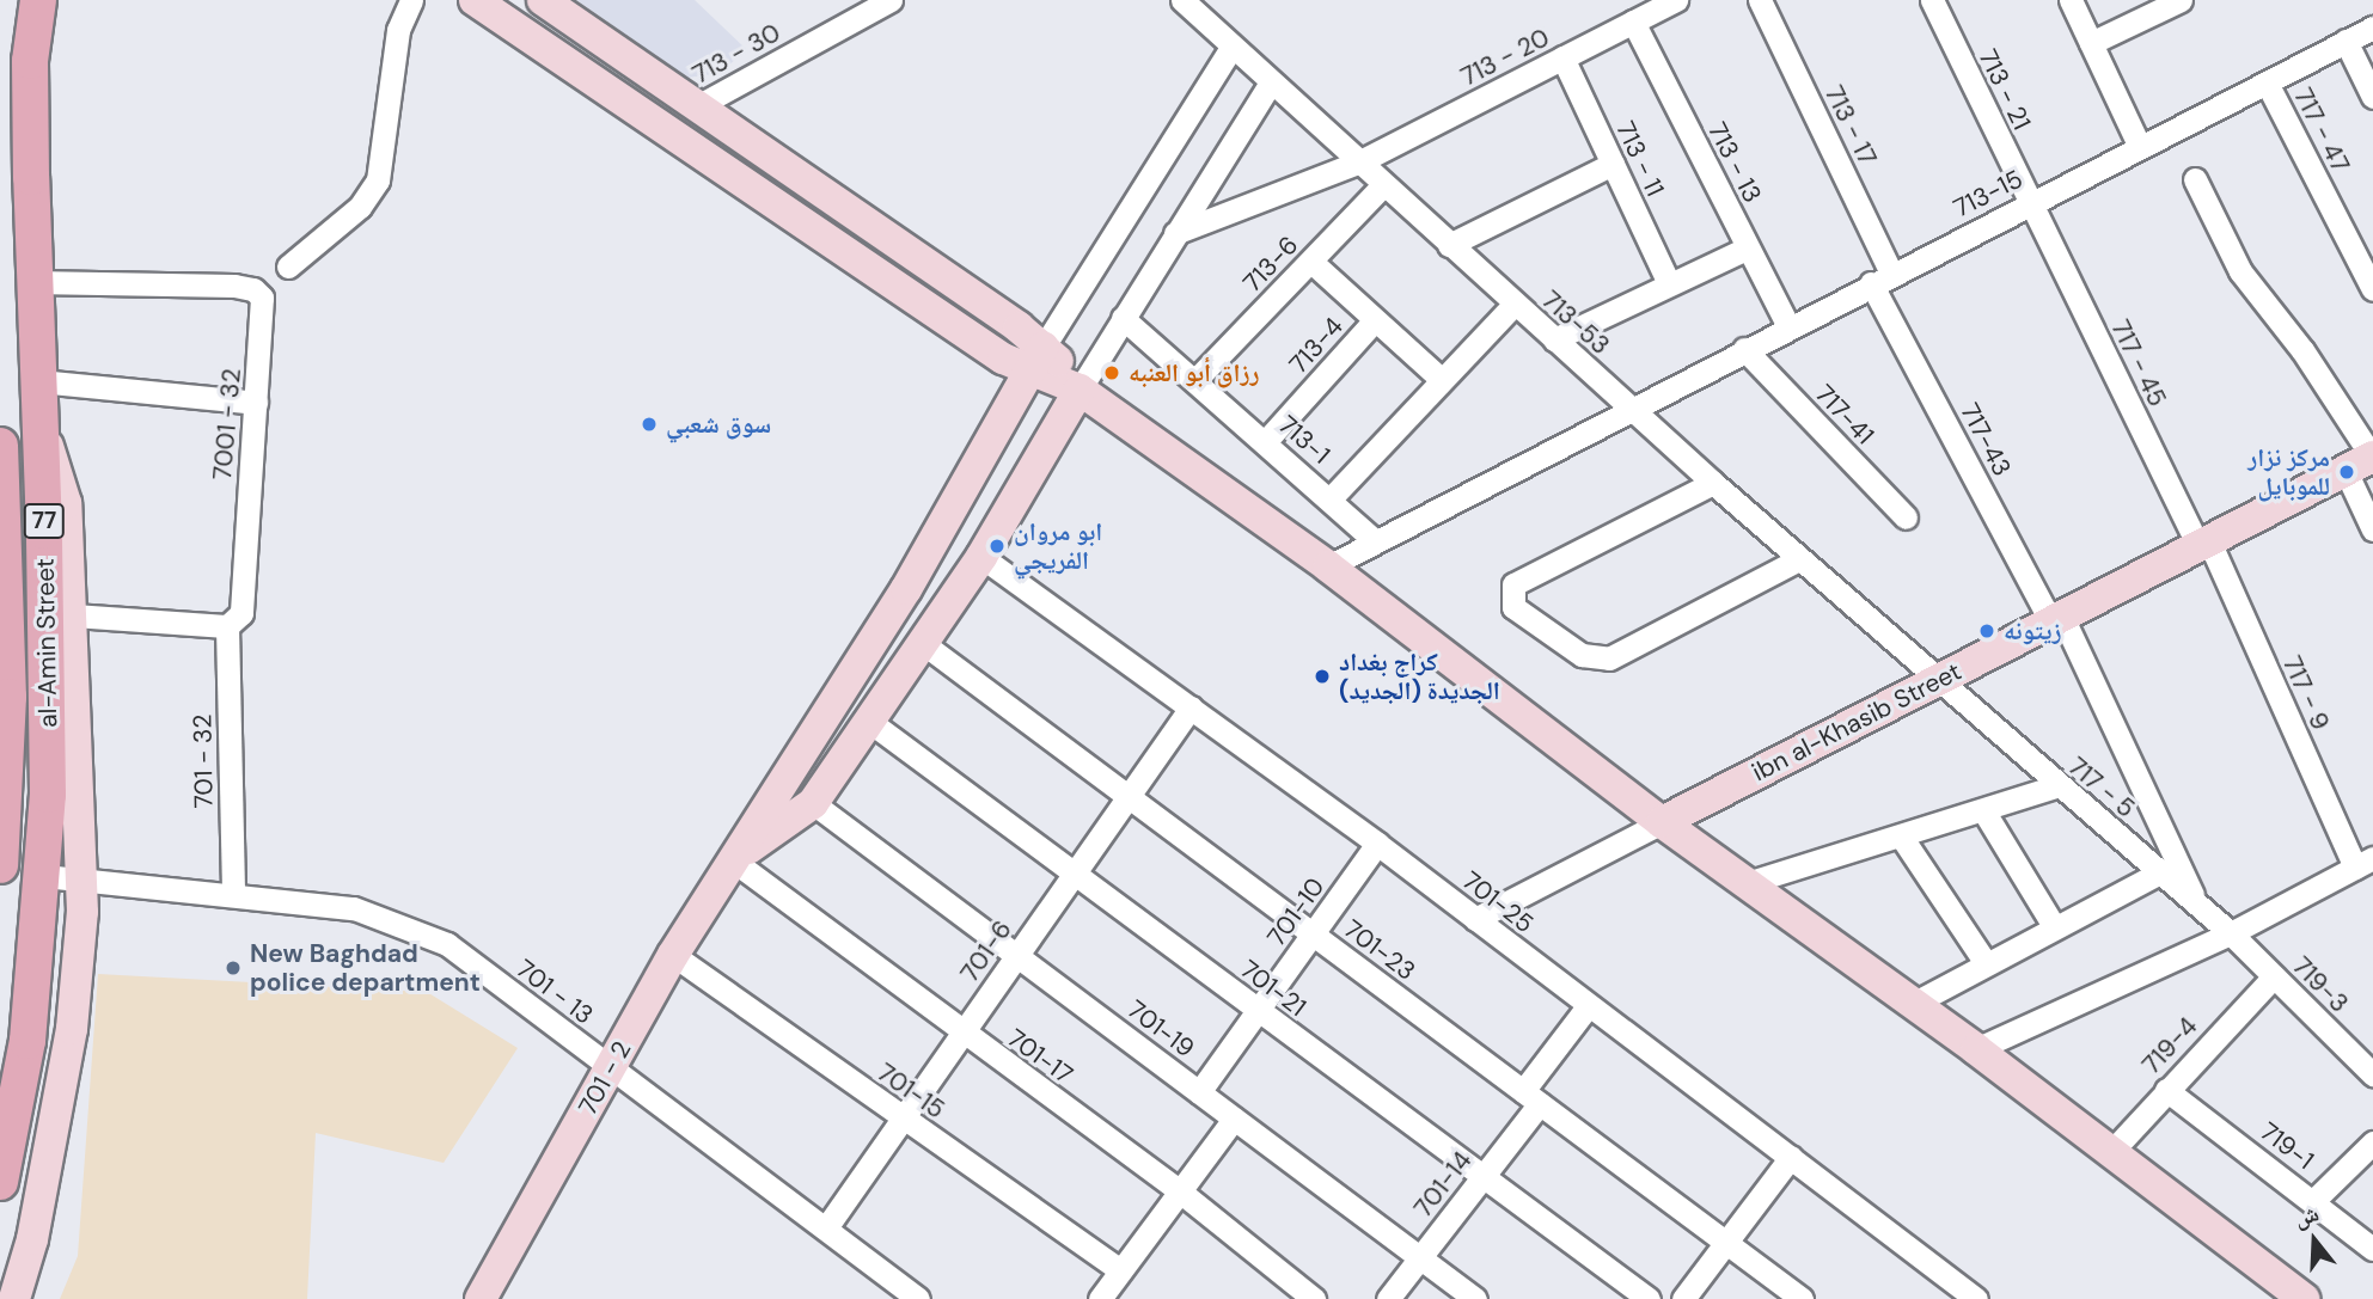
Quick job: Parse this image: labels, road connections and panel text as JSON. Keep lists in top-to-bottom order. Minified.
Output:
{"streets":{"main road":["77","al-Amin Street"],"street":["713 - 30","713 - 20","713 - 21","713 - 17","717 - 47","713 - 11","713 - 13","713-15","713-6","713-53","713-4","717 - 45","717-41","7001 - 32","713-1","717-43","717 - 9","ibn al-Khasib Street","701 - 32","717 - 5","701-25","701-10","701-23","701-6","719-3","701-21","701 - 13","701-19","719-4","701-17","701 - 2","701-15","719-1","701-14"]},"crossings":[["713 - 20","713 - 11"],["713 - 20","713 - 13"],["713 - 20","713-53"],["713 - 21","713-15"],["713 - 21","717 - 45"],["713 - 17","713-15"],["713 - 17","717-43"],["717 - 47","713-15"],["713 - 13","713-15"],["713-15","713-53"],["713-15","717 - 45"],["713-15","717-41"],["713-15","713-1"],["713-15","717-43"],["713-6","713-53"],["713-6","713-1"],["713-53","ibn al-Khasib Street"],["713-53","717 - 5"],["713-4","713-1"],["717 - 45","717 - 9"],["717 - 45","ibn al-Khasib Street"],["7001 - 32","al-Amin Street"],["7001 - 32","701 - 32"],["717-43","ibn al-Khasib Street"],["717-43","717 - 5"],["al-Amin Street","701 - 13"],["717 - 9","ibn al-Khasib Street"],["ibn al-Khasib Street","717 - 5"],["ibn al-Khasib Street","701-25"],["701 - 32","701 - 13"],["717 - 5","719-3"],["701-25","701-10"],["701-25","701-6"],["701-25","701-14"],["701-10","701-23"],["701-10","701-21"],["701-10","701-19"],["701-23","701-6"],["701-23","701-14"],["701-6","701-21"],["701-6","701 - 13"],["701-6","701-19"],["701-6","701-17"],["701-6","701-15"],["719-3","719-4"],["701-21","701-14"],["701 - 13","701 - 2"],["701-19","701-14"],["719-4","719-1"],["701-17","701 - 2"],["701 - 2","701-15"]],"places":["رزاق أبو العنبه","سوق شعبي","مركز نزار للموبايل","ابو مروان الفريجي","زيتونه","كراج بغداد الجديدة (الجديد)","New Baghdad police department"],"north":"top"}
